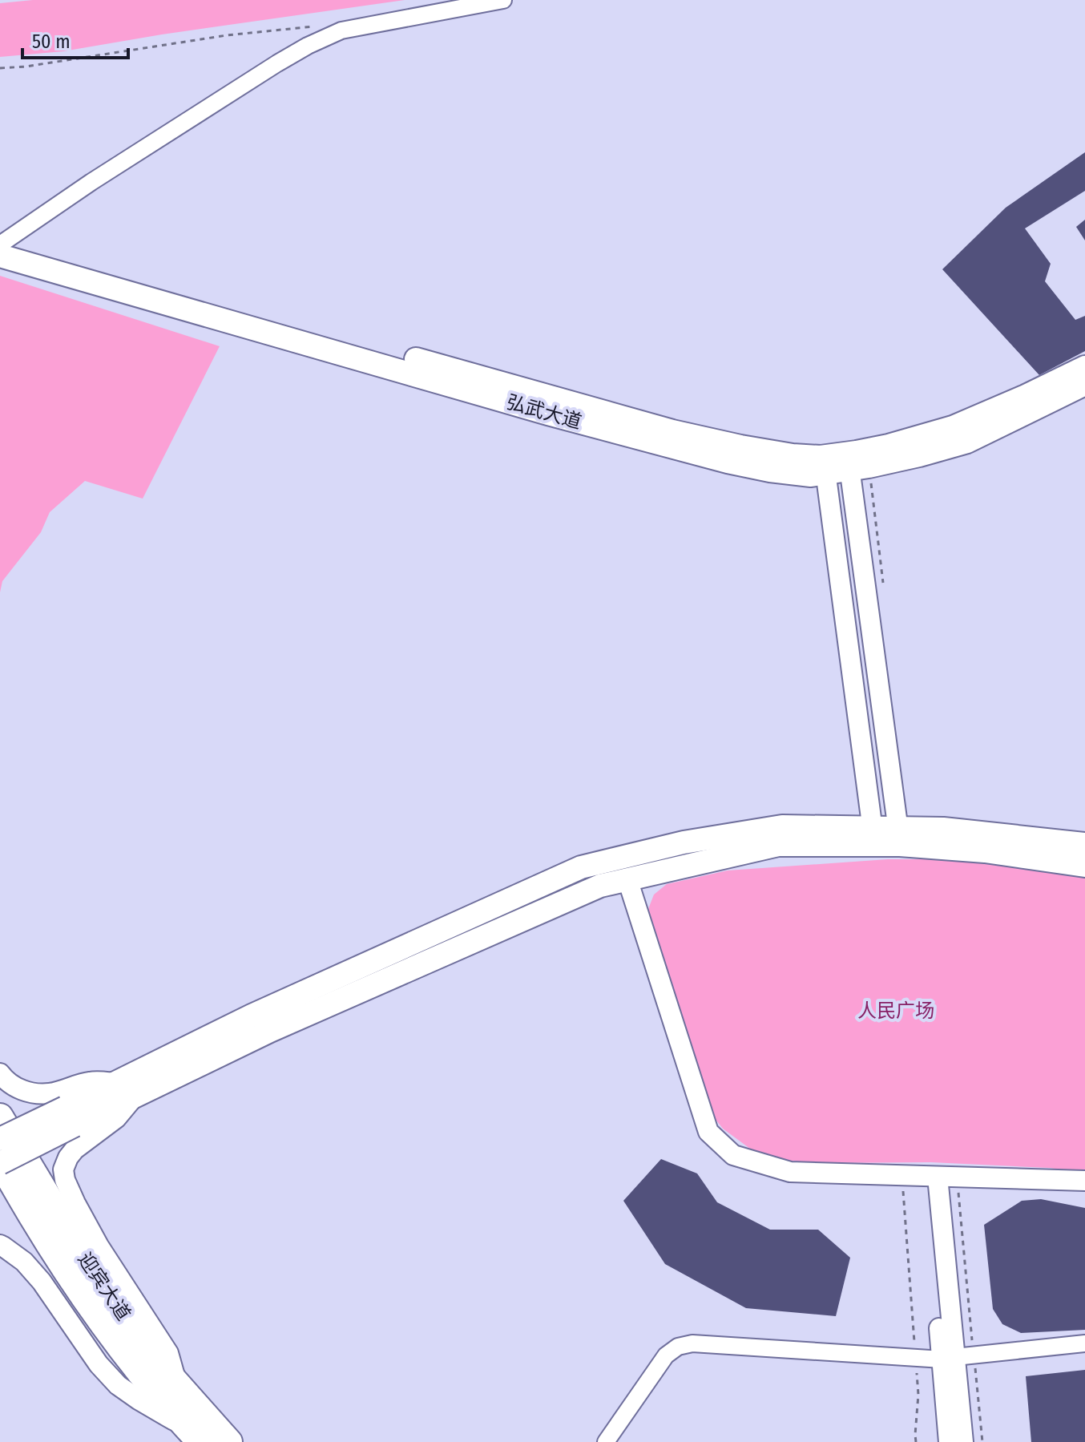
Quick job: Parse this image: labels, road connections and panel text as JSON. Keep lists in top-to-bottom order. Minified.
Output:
{"streets":{"main road":["弘武大道","迎宾大道"]},"parks":["人民广场"],"scale_bar":"50 m"}
